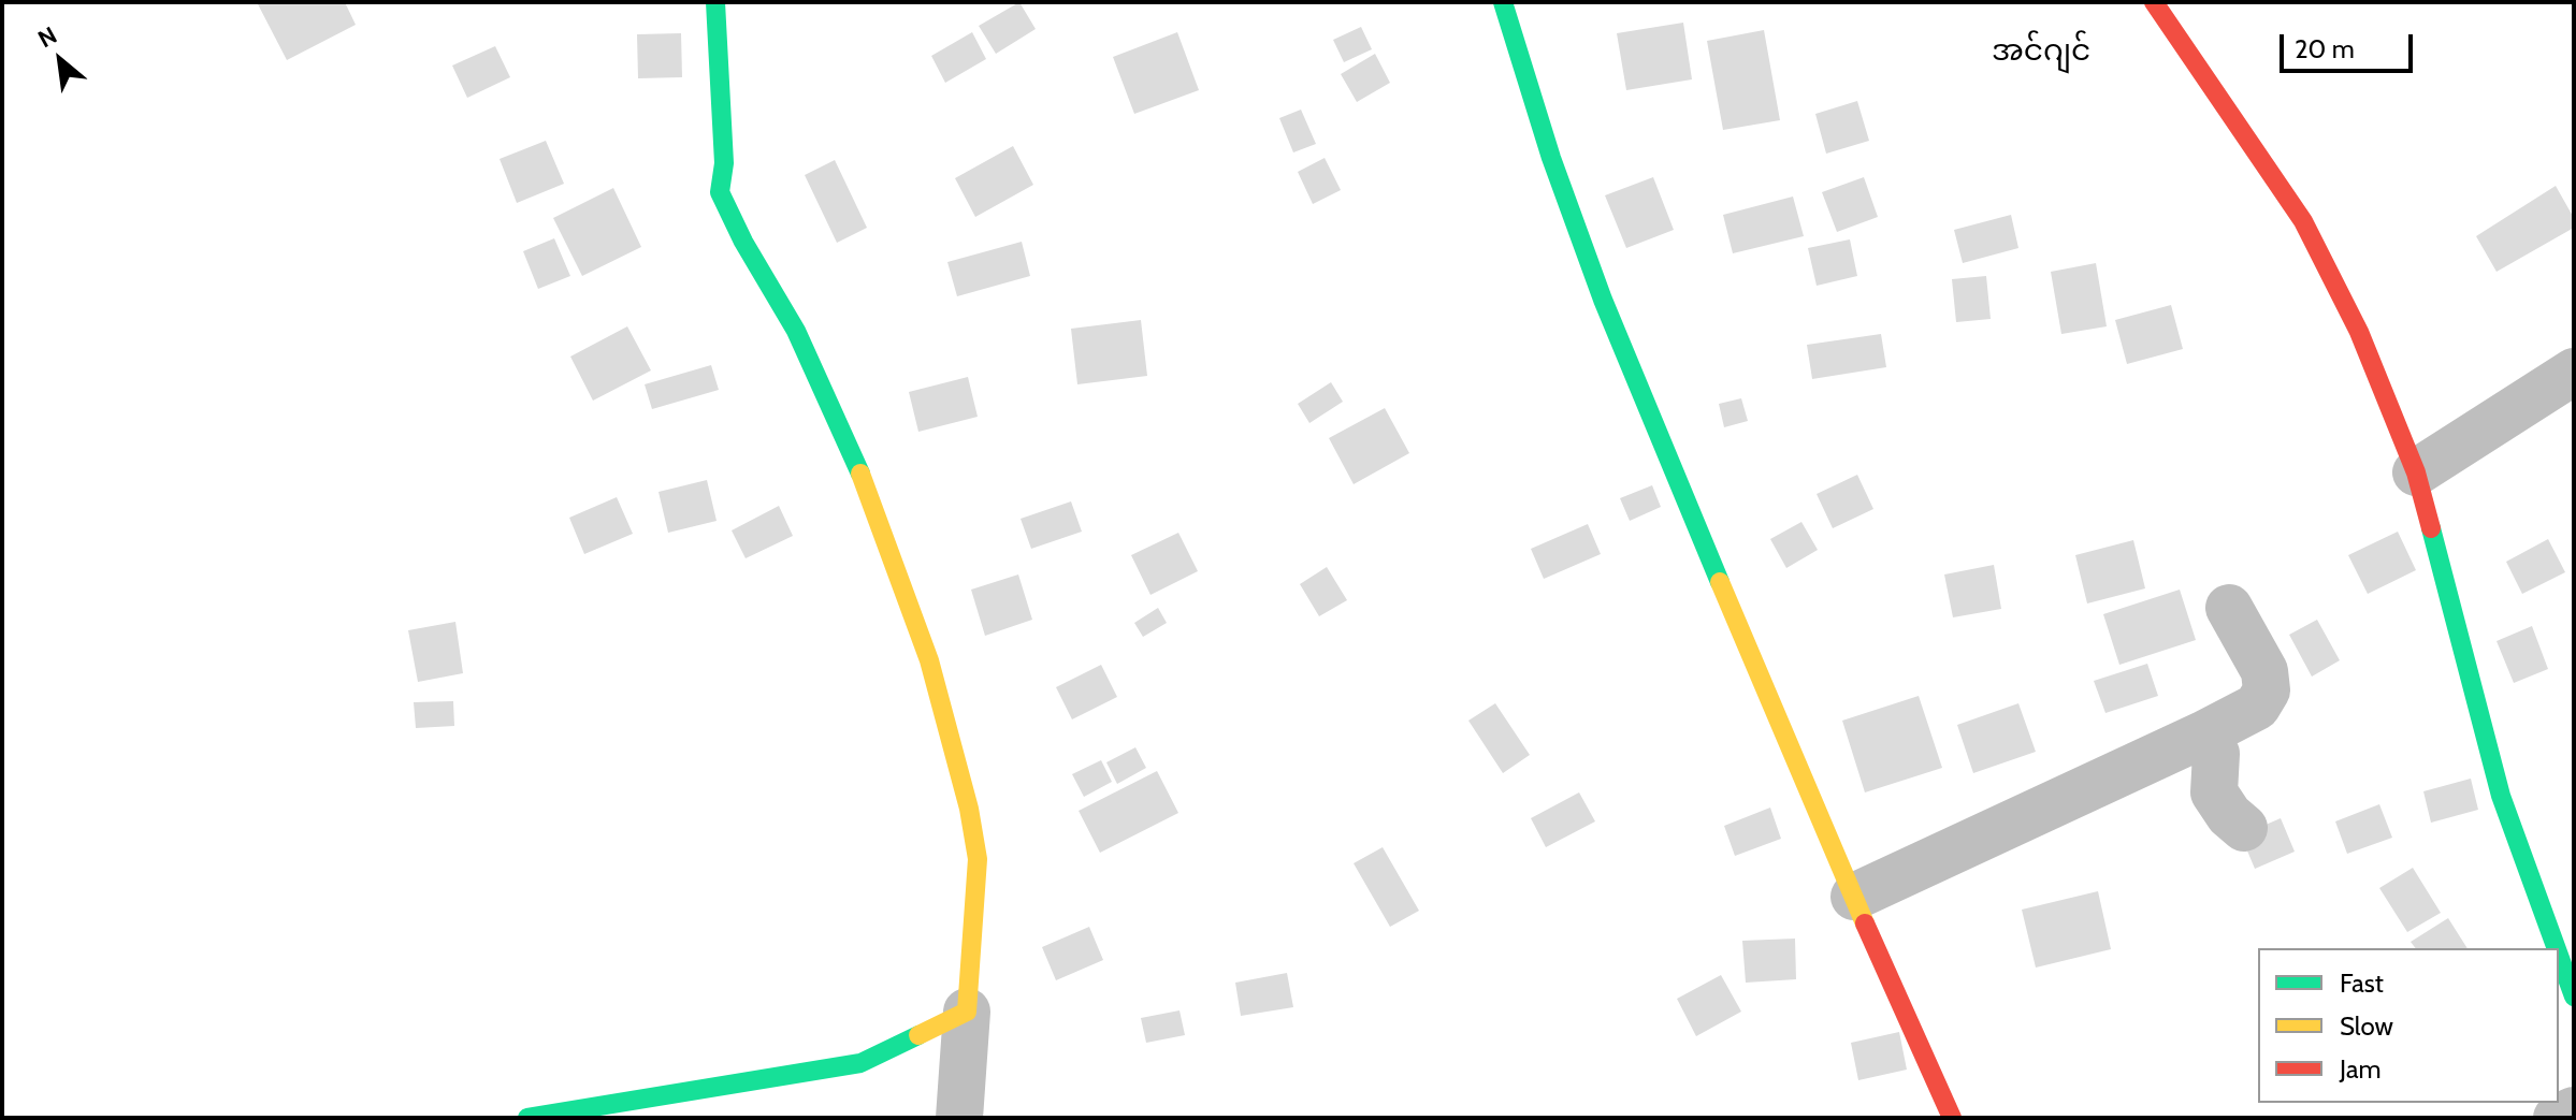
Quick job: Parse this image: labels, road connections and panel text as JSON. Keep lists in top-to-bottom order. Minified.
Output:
{"districts":["အင်ဂျင်"],"legend":["Fast","Slow","Jam"],"scale_bar":"20 m","north":"top left"}
